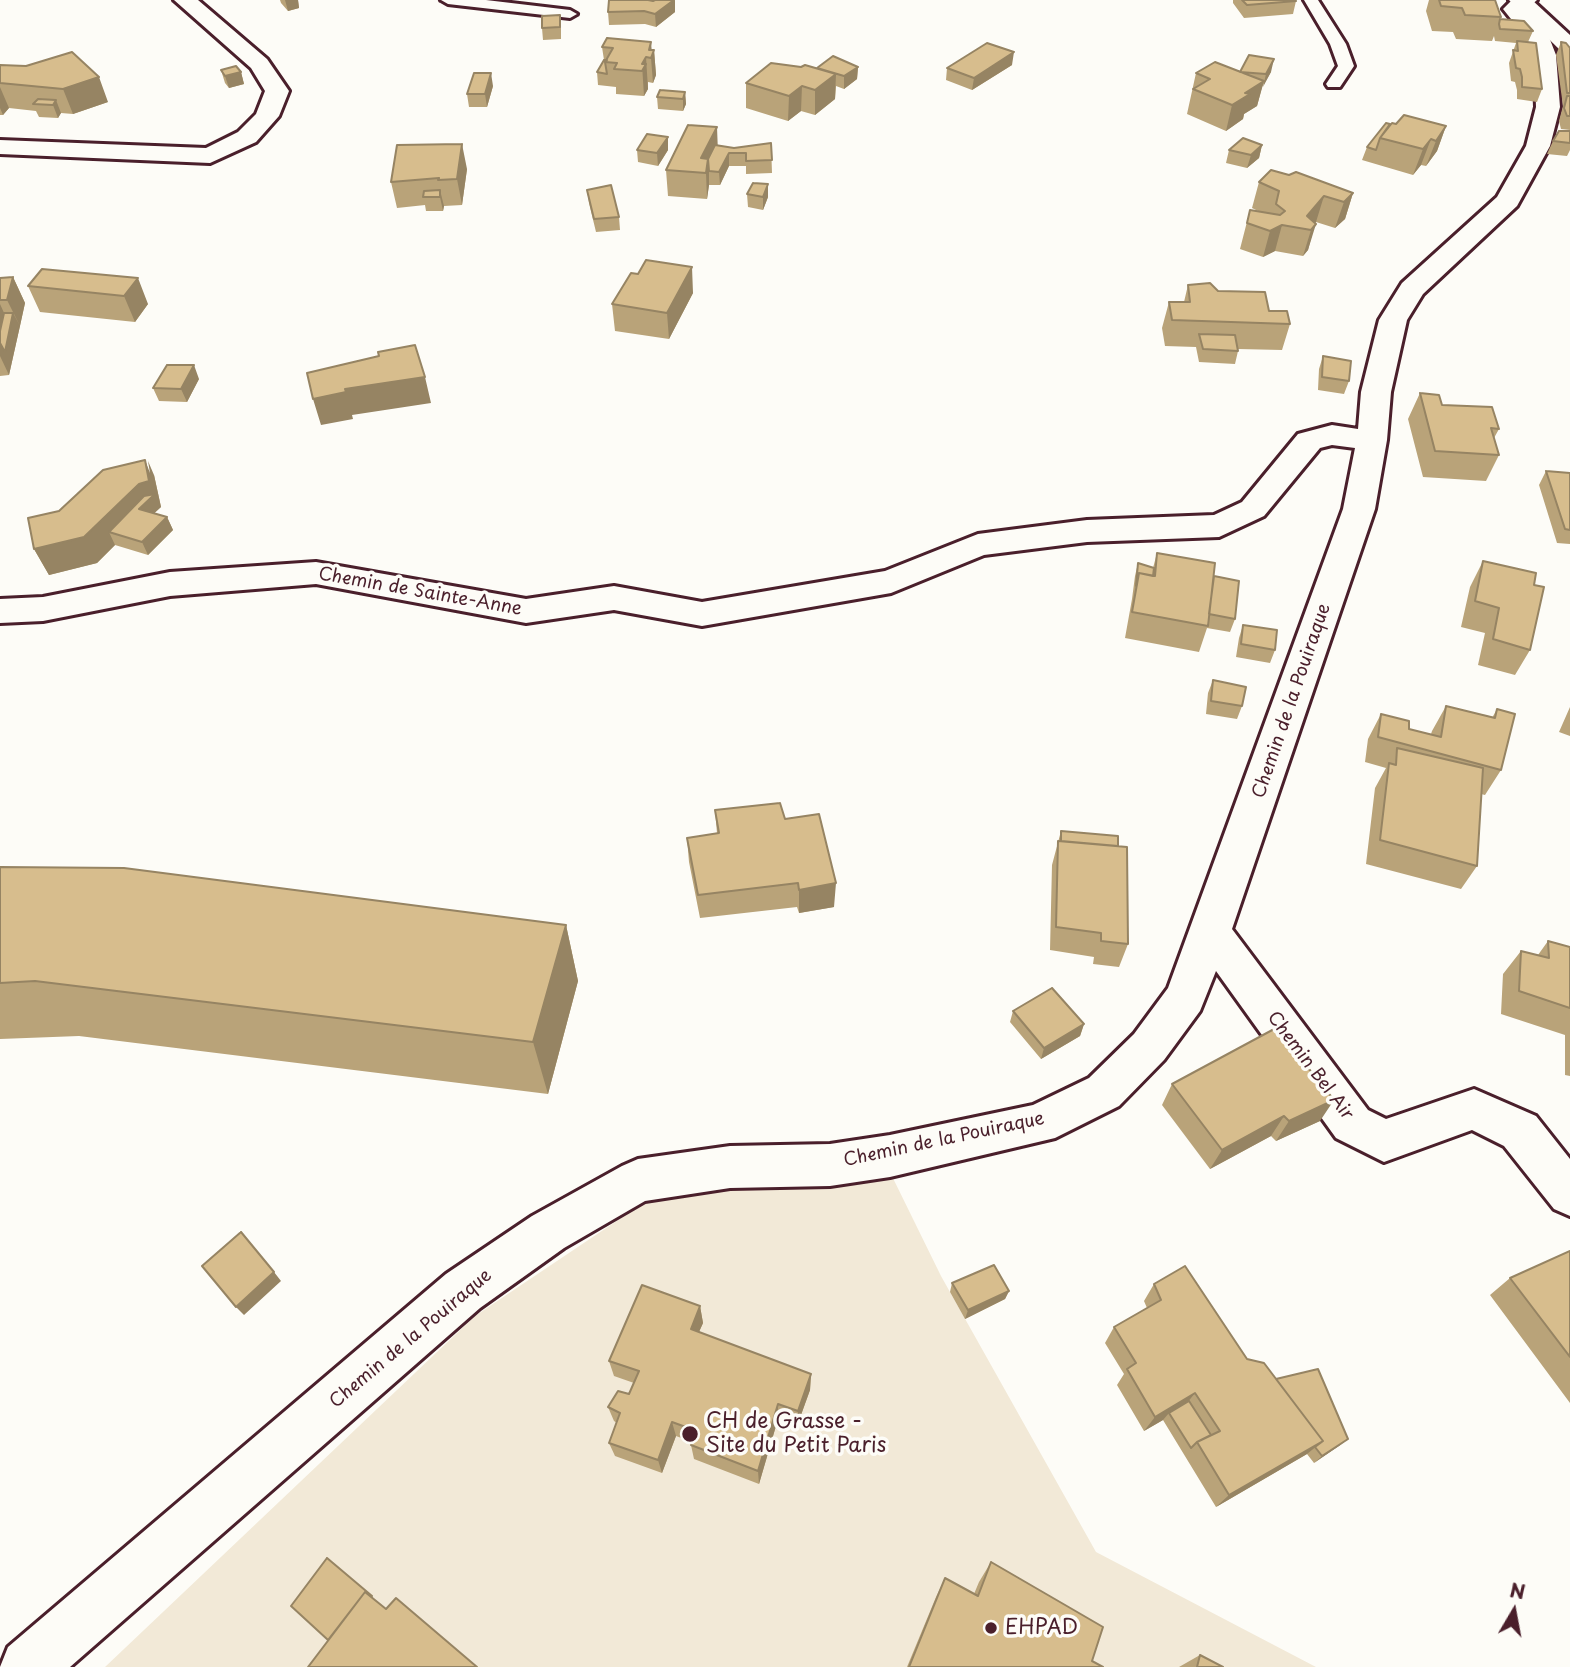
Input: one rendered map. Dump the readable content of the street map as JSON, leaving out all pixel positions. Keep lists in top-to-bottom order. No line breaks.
{"streets":{"street":["Chemin de Sainte-Anne","Chemin de la Pouiraque","Chemin Bel Air"]},"crossings":[["Chemin de Sainte-Anne","Chemin de la Pouiraque"],["Chemin de la Pouiraque","Chemin Bel Air"]],"places":["CH de Grasse - Site du Petit Paris","EHPAD"],"north":"top"}
